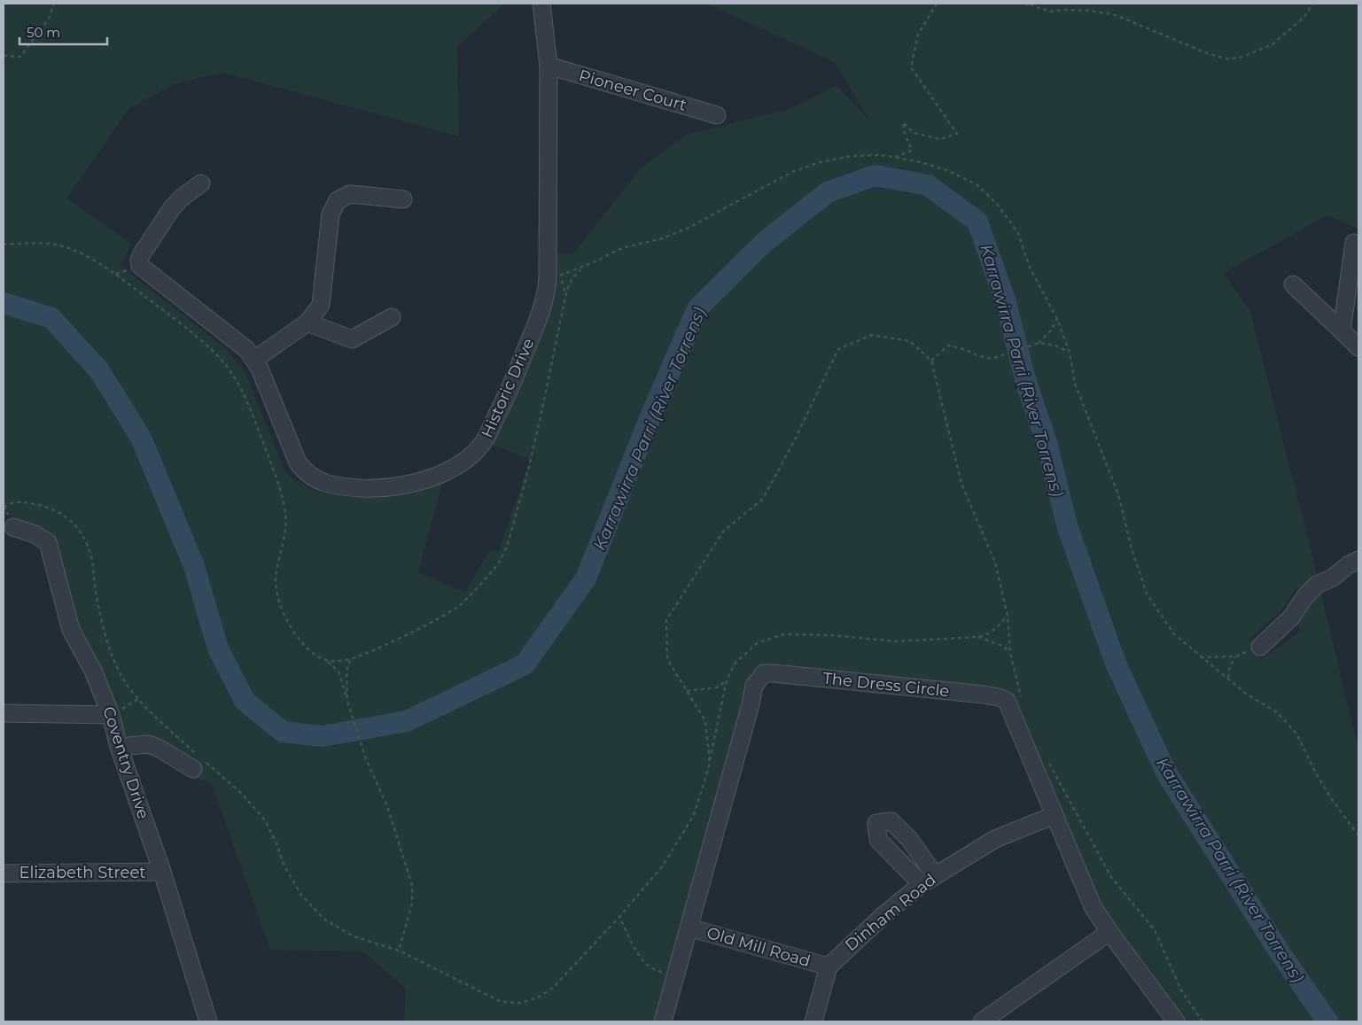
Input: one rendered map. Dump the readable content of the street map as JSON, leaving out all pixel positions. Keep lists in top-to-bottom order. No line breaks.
{"streets":{"street":["Pioneer Court","Historic Drive","The Dress Circle","Coventry Drive","Elizabeth Street","Dinham Road","Old Mill Road"]},"crossings":[["Pioneer Court","Historic Drive"],["The Dress Circle","Dinham Road"],["The Dress Circle","Old Mill Road"],["Coventry Drive","Elizabeth Street"],["Dinham Road","Old Mill Road"]],"water":["Karrawirra Parri (River Torrens)"],"scale_bar":"50 m"}
